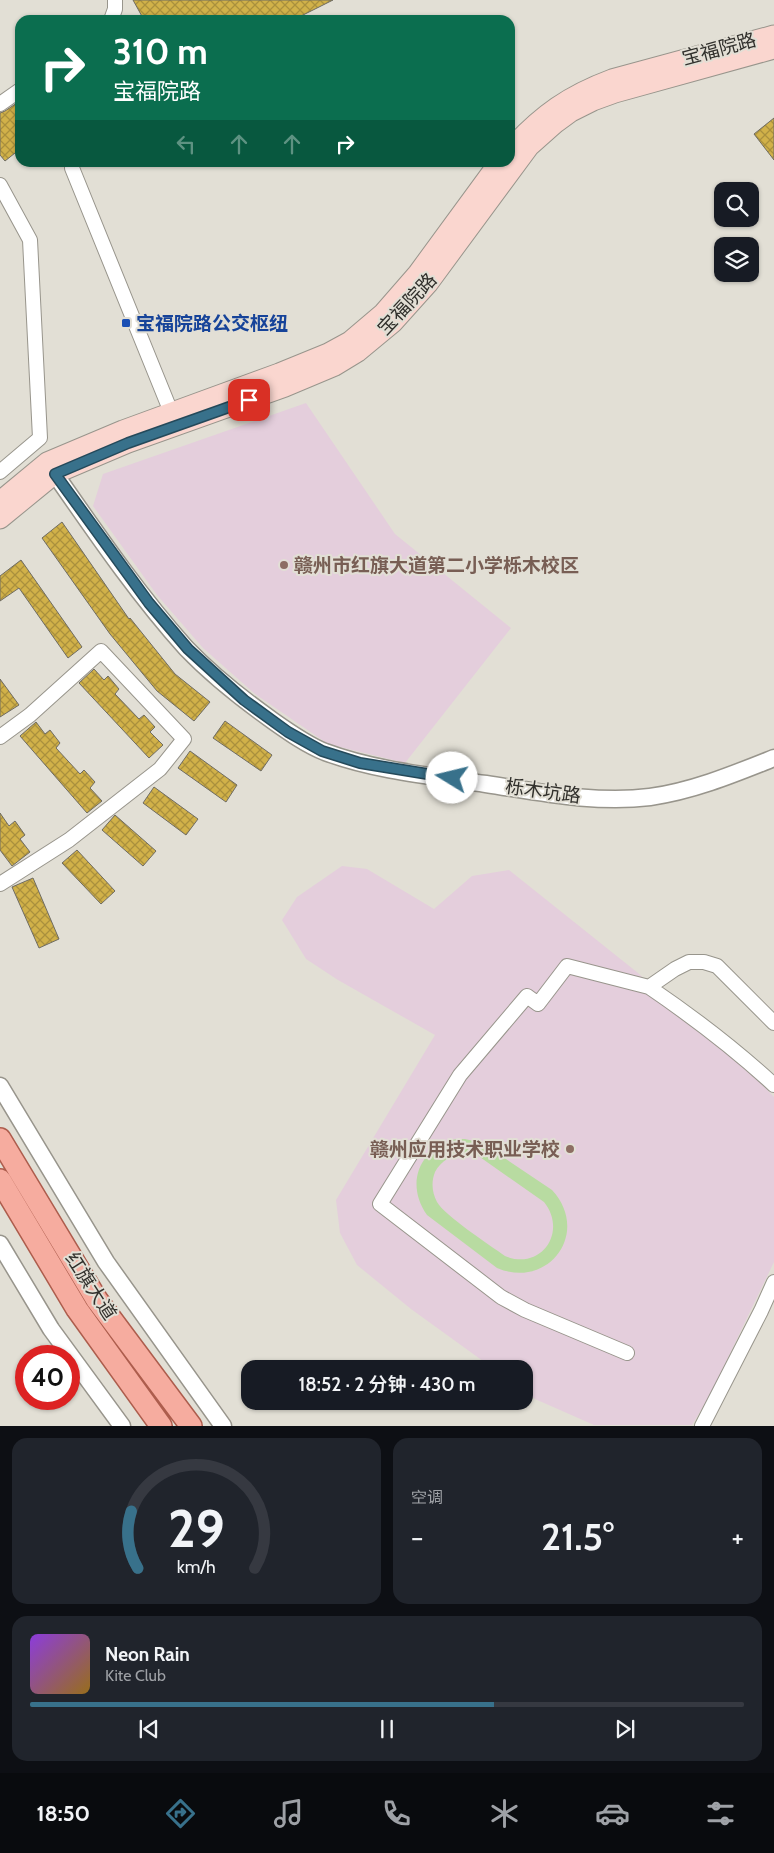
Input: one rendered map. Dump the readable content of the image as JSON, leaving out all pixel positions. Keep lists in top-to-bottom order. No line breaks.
{"streets":{"main road":["宝福院路","红旗大道"],"street":["栎木坑路"]},"crossings":[["宝福院路","栎木坑路"]],"places":{"transit":["宝福院路公交枢纽"],"other":["赣州市红旗大道第二小学栎木校区","赣州应用技术职业学校"]},"page":{"turn":["310 m","宝福院路"],"limit":"40","trip":"18:52 · 2 分钟 · 430 m","tile":"空调","heat":["−","21.5°","+"],"song":["Neon Rain","Kite Club"],"tabs":"18:50","gauge":["29","km/h"]}}
